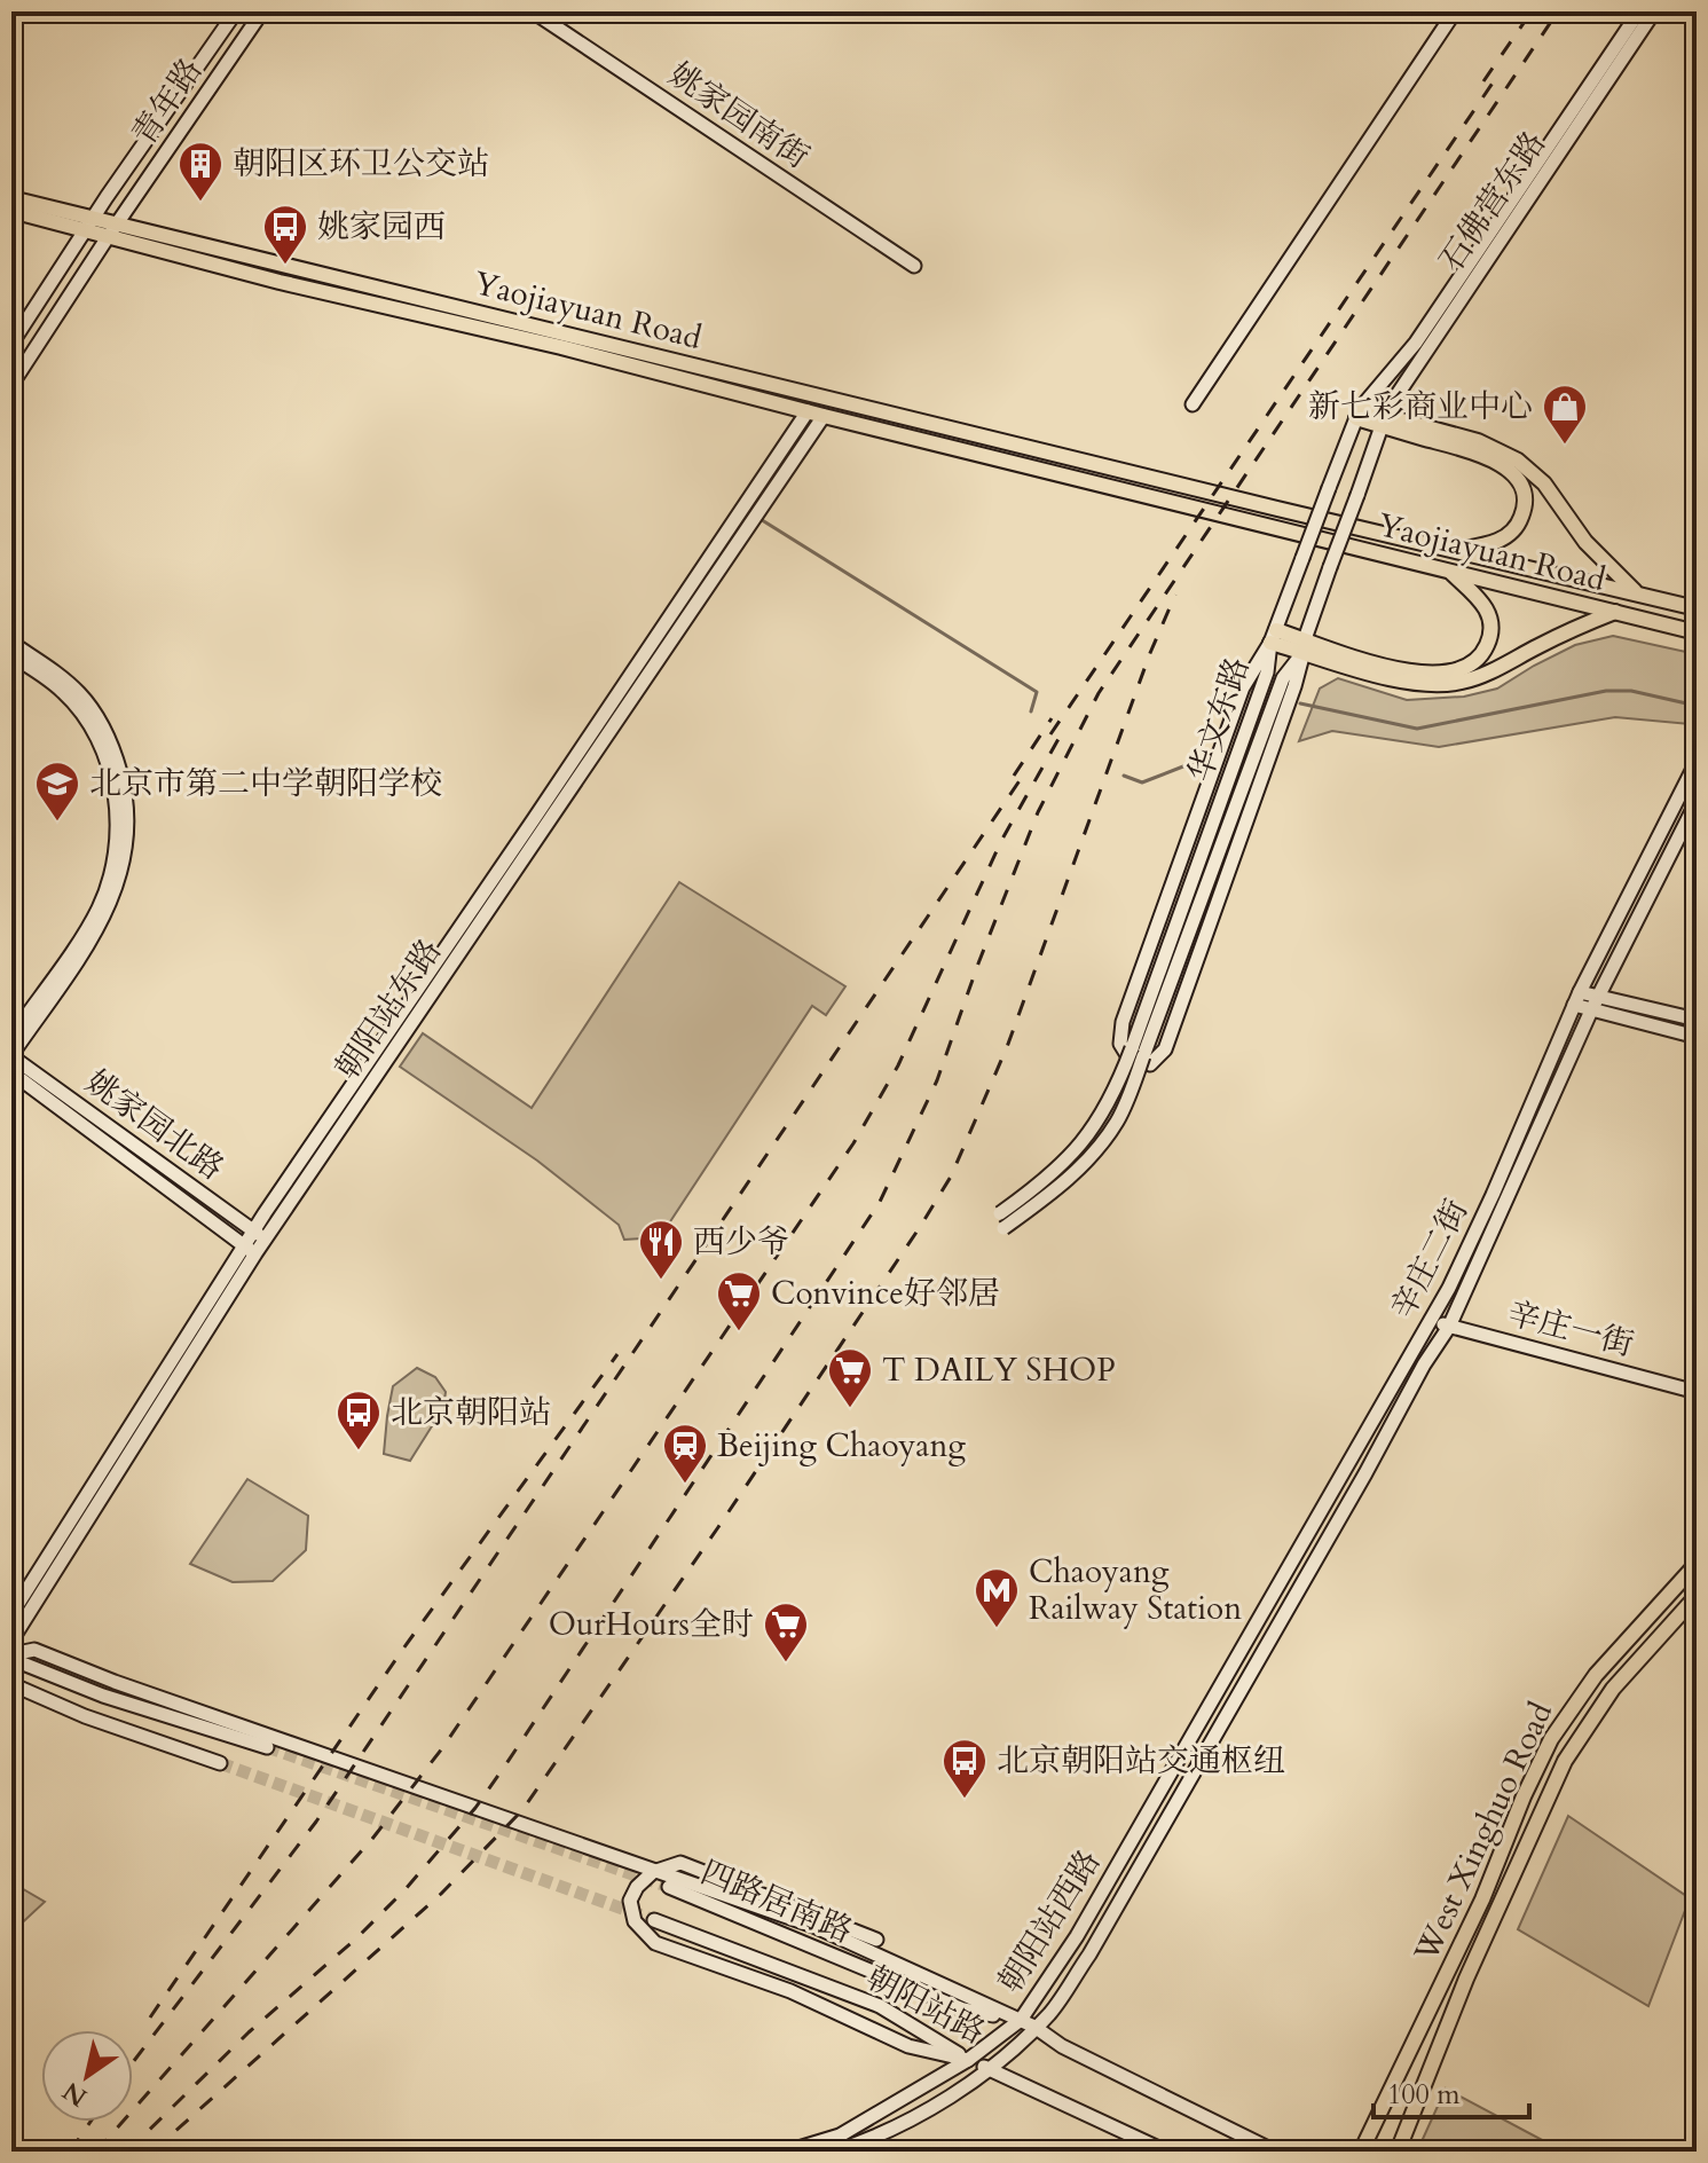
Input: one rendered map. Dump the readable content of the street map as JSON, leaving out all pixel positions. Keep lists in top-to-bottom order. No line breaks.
{"streets":{"main road":["青年路","姚家园南街","石佛营东路","Yaojiayuan Road","华文东路","朝阳站东路","姚家园北路","辛庄二街","辛庄一街","West Xinghuo Road","四路居南路","朝阳站西路","朝阳站路"]},"crossings":[["青年路","Yaojiayuan Road"],["石佛营东路","华文东路"],["Yaojiayuan Road","朝阳站东路"],["朝阳站东路","姚家园北路"],["辛庄二街","辛庄一街"],["辛庄二街","朝阳站西路"],["四路居南路","朝阳站西路"],["四路居南路","朝阳站路"],["朝阳站西路","朝阳站路"]],"places":{"building":["朝阳区环卫公交站"],"bus stop":["姚家园西","北京朝阳站","北京朝阳站交通枢纽"],"shop":["新七彩商业中心"],"school or university":["北京市第二中学朝阳学校"],"restaurant":["西少爷"],"supermarket":["Convince好邻居","T DAILY SHOP","OurHours全时"],"station":["Beijing Chaoyang"],"metro station":["Chaoyang Railway Station"]},"scale_bar":"100 m","north":"bottom left"}
